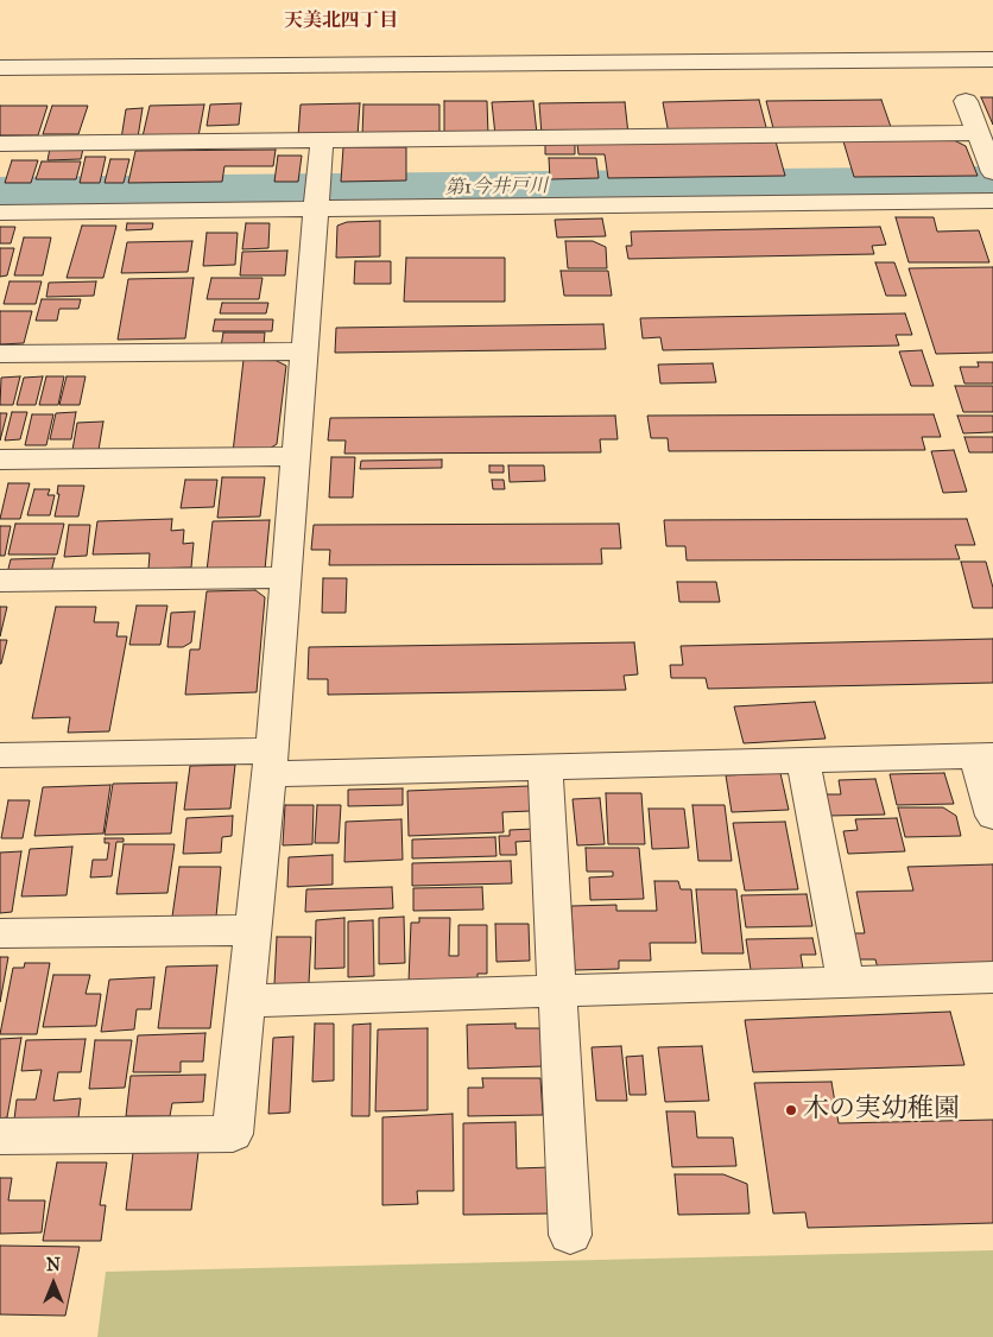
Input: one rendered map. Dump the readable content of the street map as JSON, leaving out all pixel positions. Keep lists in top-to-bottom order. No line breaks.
{"districts":["天美北四丁目"],"water":["第1今井戸川"],"places":["木の実幼稚園"],"north":"top"}
